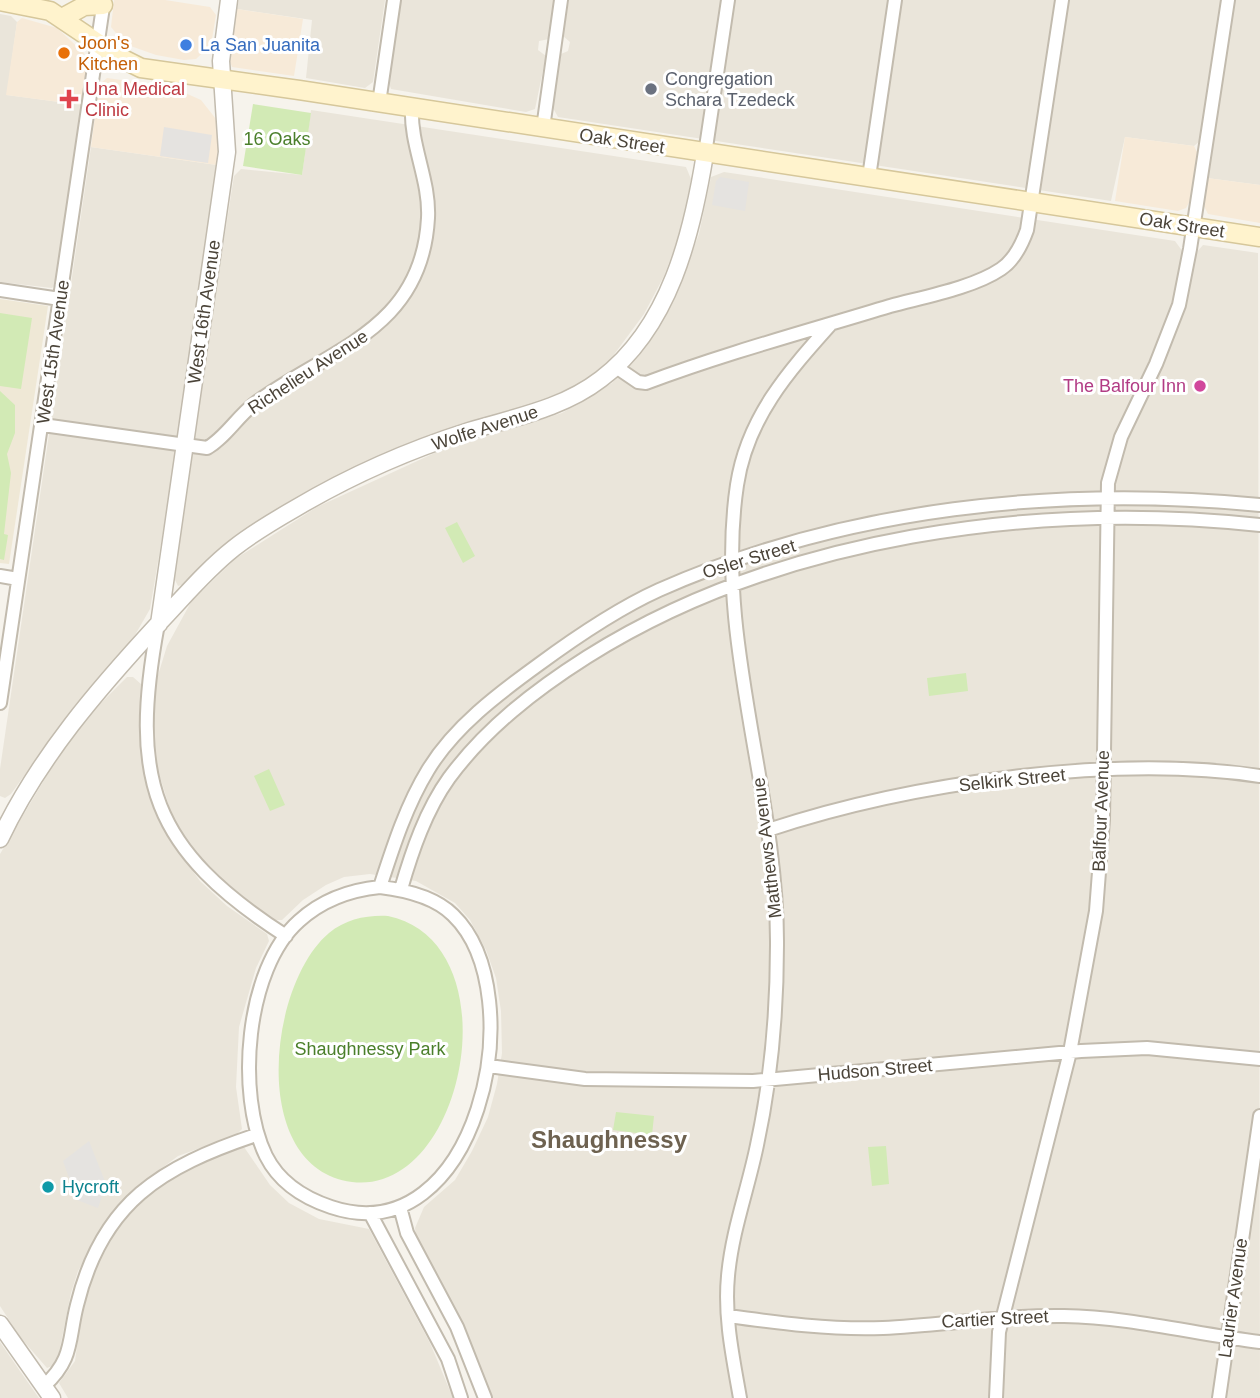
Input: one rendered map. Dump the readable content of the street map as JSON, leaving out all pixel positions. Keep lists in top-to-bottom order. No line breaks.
{"streets":{"main road":["Oak Street"],"street":["West 16th Avenue","West 15th Avenue","Richelieu Avenue","Wolfe Avenue","Osler Street","Selkirk Street","Balfour Avenue","Matthews Avenue","Hudson Street","Laurier Avenue","Cartier Street"]},"crossings":[["Oak Street","West 16th Avenue"],["Oak Street","West 15th Avenue"],["Oak Street","Richelieu Avenue"],["Oak Street","Wolfe Avenue"],["Oak Street","Balfour Avenue"],["West 16th Avenue","Richelieu Avenue"],["West 16th Avenue","Wolfe Avenue"],["West 15th Avenue","Richelieu Avenue"],["Osler Street","Balfour Avenue"],["Osler Street","Matthews Avenue"],["Selkirk Street","Balfour Avenue"],["Selkirk Street","Matthews Avenue"],["Balfour Avenue","Hudson Street"],["Balfour Avenue","Cartier Street"],["Matthews Avenue","Hudson Street"],["Matthews Avenue","Cartier Street"],["Laurier Avenue","Cartier Street"]],"districts":["Shaughnessy"],"parks":["16 Oaks","Shaughnessy Park"],"places":{"other":["La San Juanita","Joon's Kitchen","Congregation Schara Tzedeck","The Balfour Inn","Hycroft"],"health":["Una Medical Clinic"]}}
